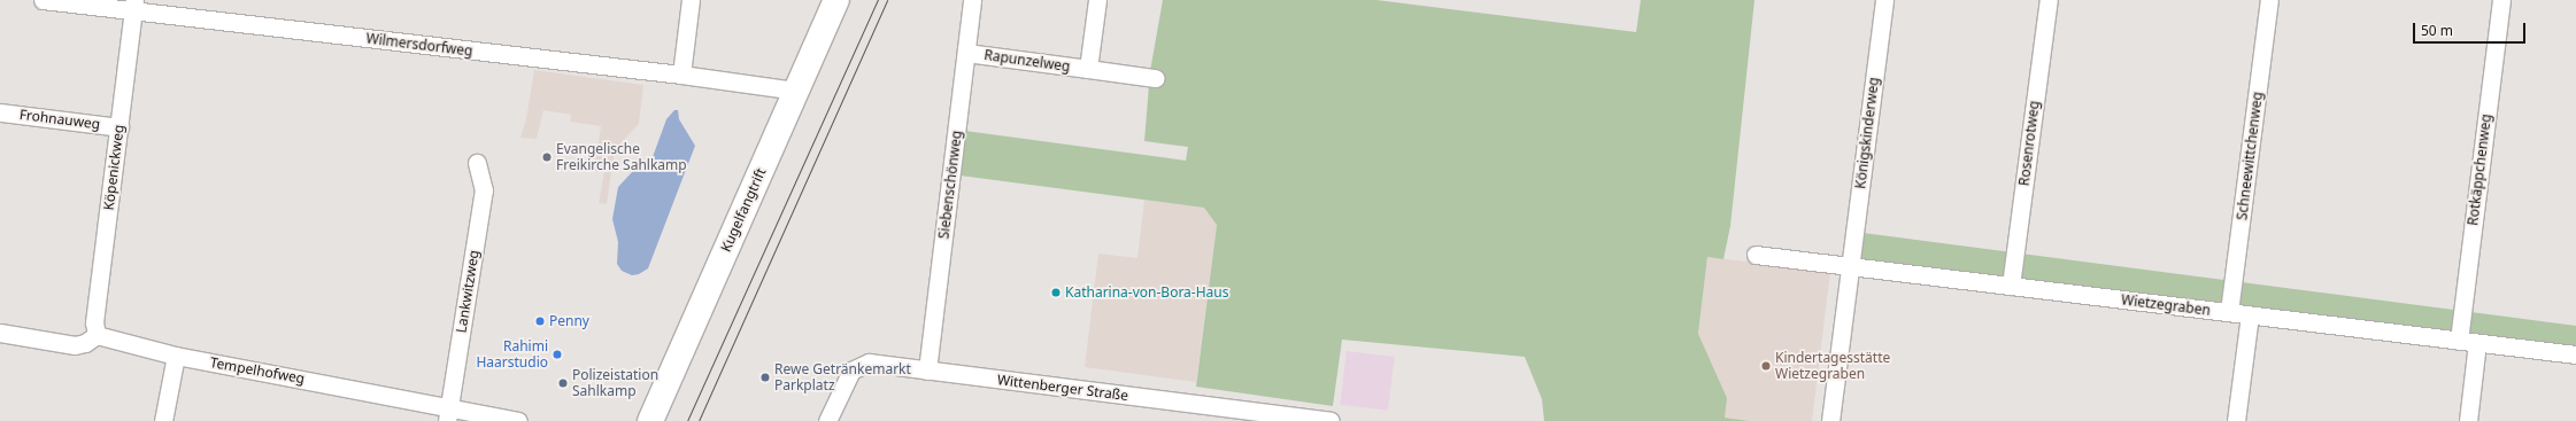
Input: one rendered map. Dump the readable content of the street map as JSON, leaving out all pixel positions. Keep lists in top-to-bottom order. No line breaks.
{"streets":{"street":["Wilmersdorfweg","Rapunzelweg","Frohnauweg","Königskinderweg","Rosenrotweg","Schneewittchenweg","Köpenickweg","Rotkäppchenweg","Siebenschönweg","Kugelfangtrift","Lankwitzweg","Wietzegraben","Tempelhofweg","Wittenberger Straße"]},"crossings":[["Wilmersdorfweg","Köpenickweg"],["Wilmersdorfweg","Kugelfangtrift"],["Rapunzelweg","Siebenschönweg"],["Frohnauweg","Köpenickweg"],["Königskinderweg","Wietzegraben"],["Rosenrotweg","Wietzegraben"],["Schneewittchenweg","Wietzegraben"],["Köpenickweg","Tempelhofweg"],["Rotkäppchenweg","Wietzegraben"],["Siebenschönweg","Wittenberger Straße"],["Lankwitzweg","Tempelhofweg"]],"places":["Evangelische Freikirche Sahlkamp","Katharina-von-Bora-Haus","Penny","Rahimi Haarstudio","Kindertagesstätte Wietzegraben","Rewe Getränkemarkt Parkplatz","Polizeistation Sahlkamp"],"scale_bar":"50 m"}
